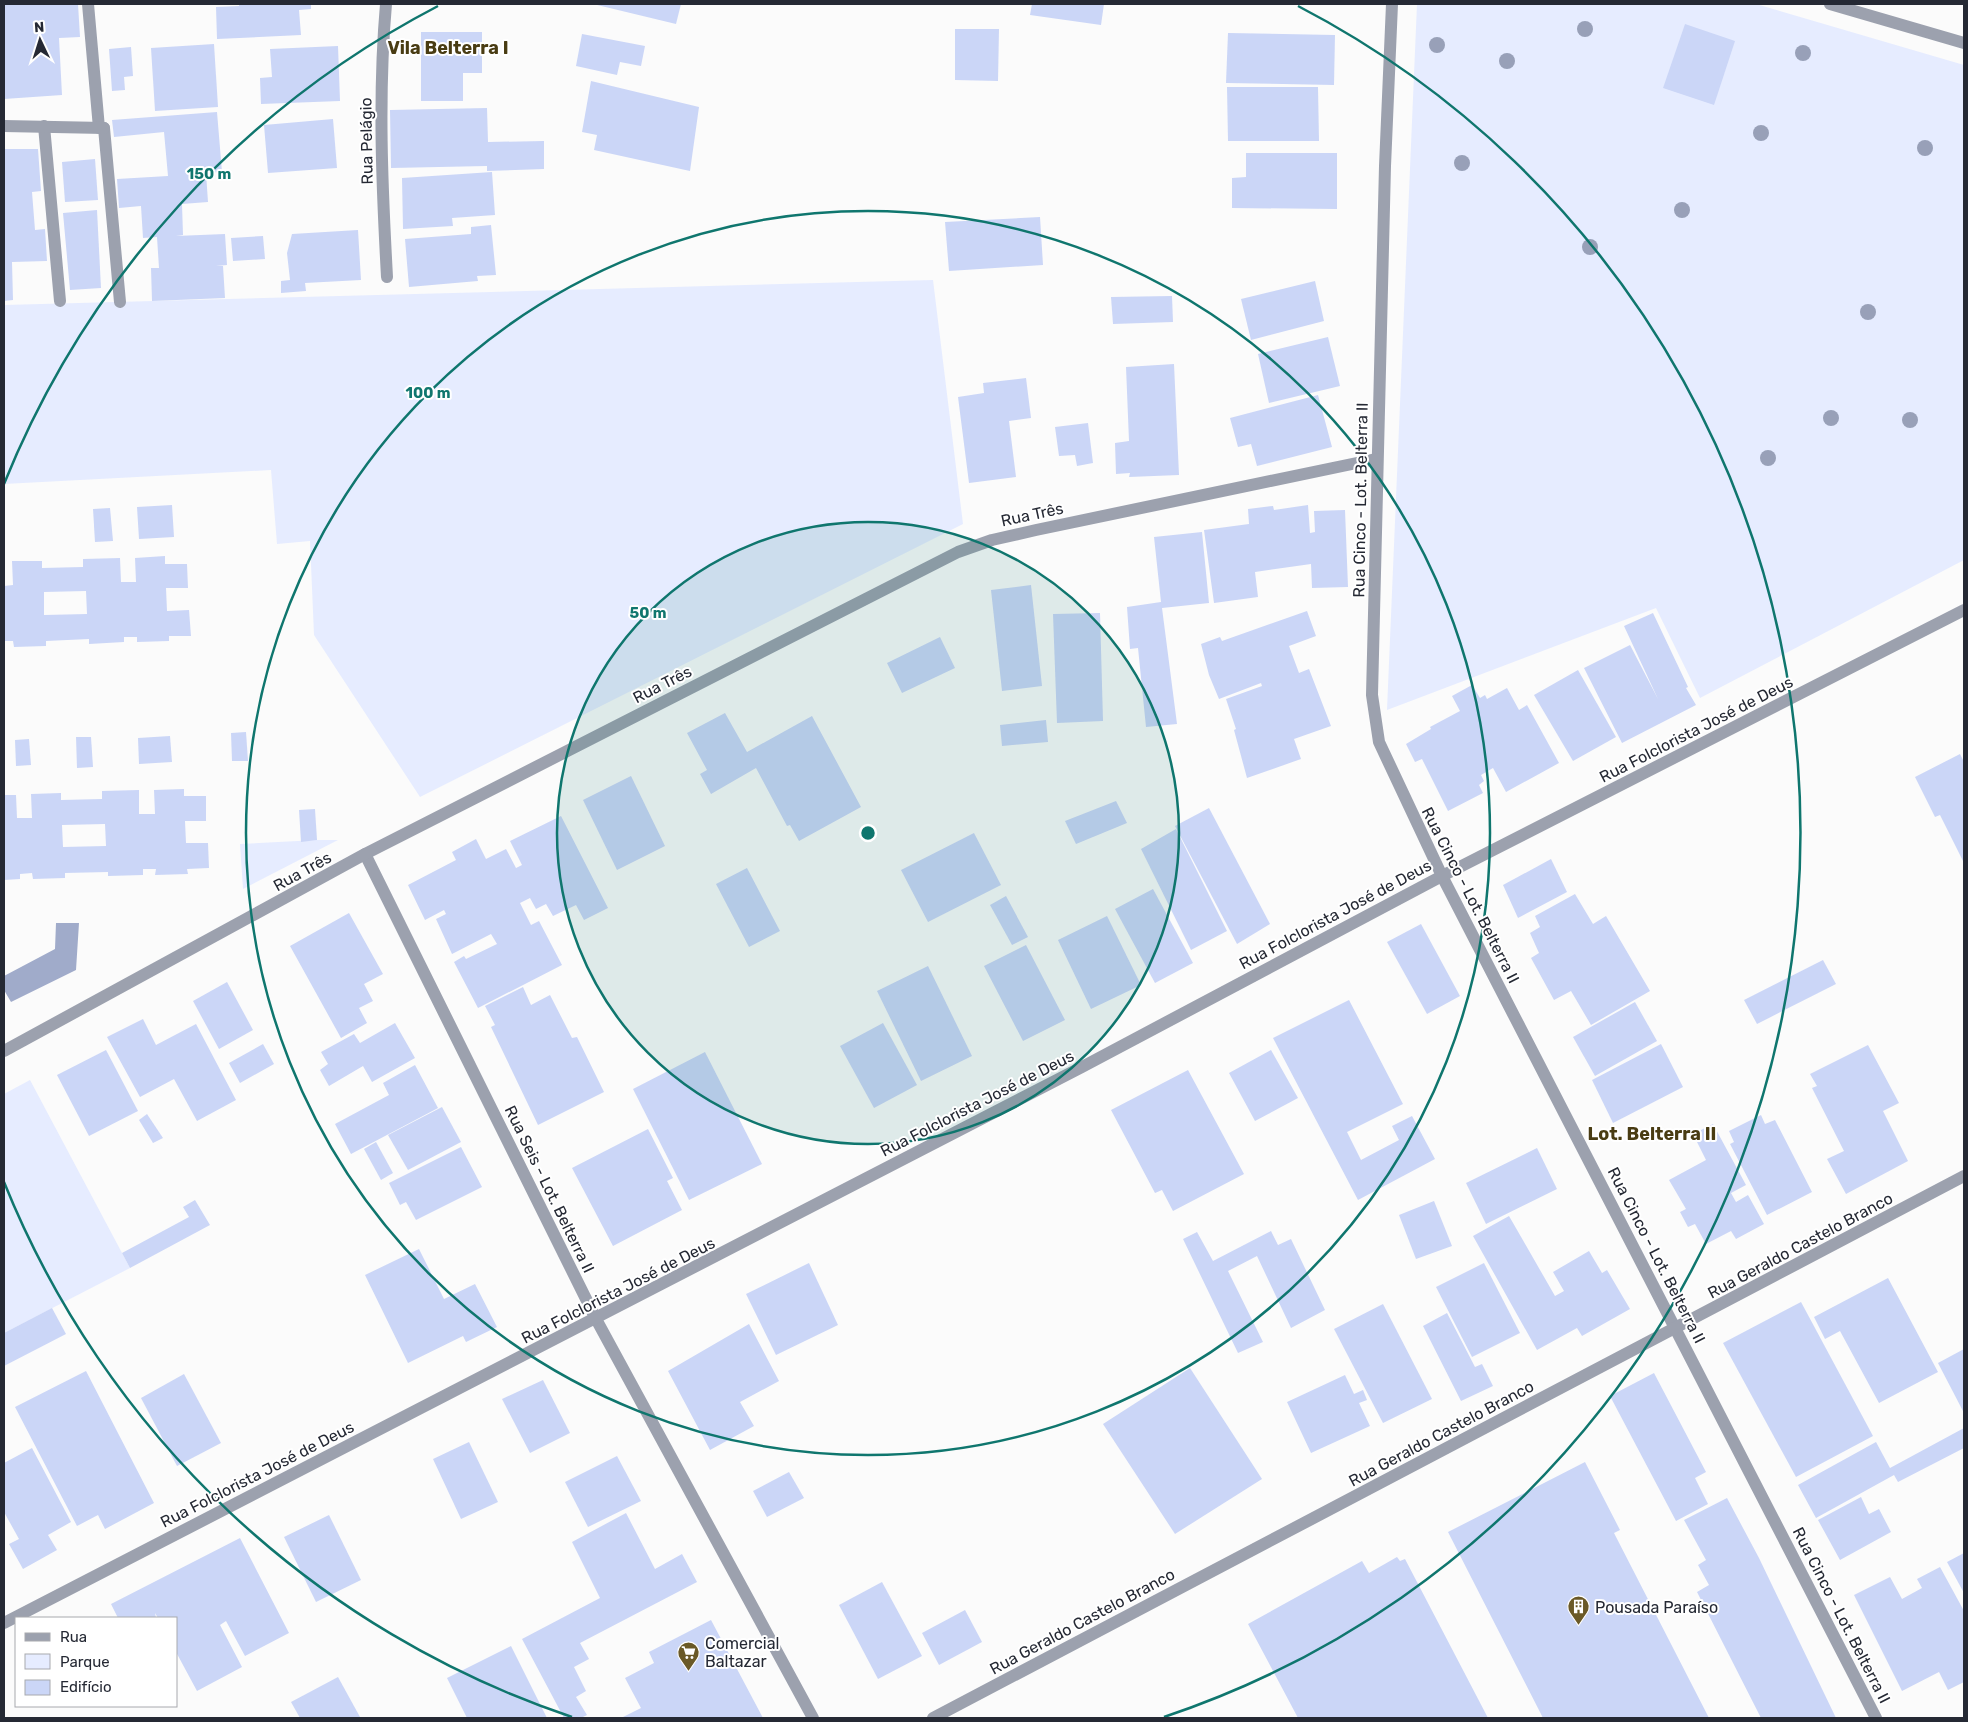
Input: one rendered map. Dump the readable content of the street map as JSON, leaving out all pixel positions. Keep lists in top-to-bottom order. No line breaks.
{"streets":{"street":["Rua Pelágio","Rua Cinco - Lot. Belterra II","Rua Três","Rua Folclorista José de Deus","Rua Seis - Lot. Belterra II","Rua Geraldo Castelo Branco"]},"crossings":[["Rua Cinco - Lot. Belterra II","Rua Três"],["Rua Cinco - Lot. Belterra II","Rua Folclorista José de Deus"],["Rua Cinco - Lot. Belterra II","Rua Geraldo Castelo Branco"],["Rua Três","Rua Seis - Lot. Belterra II"],["Rua Folclorista José de Deus","Rua Seis - Lot. Belterra II"]],"districts":["Vila Belterra I","Lot. Belterra II"],"places":{"building":["Pousada Paraíso"],"supermarket":["Comercial Baltazar"]},"legend":["Rua","Parque","Edifício"],"north":"top","rings":["150 m","100 m","50 m"]}
